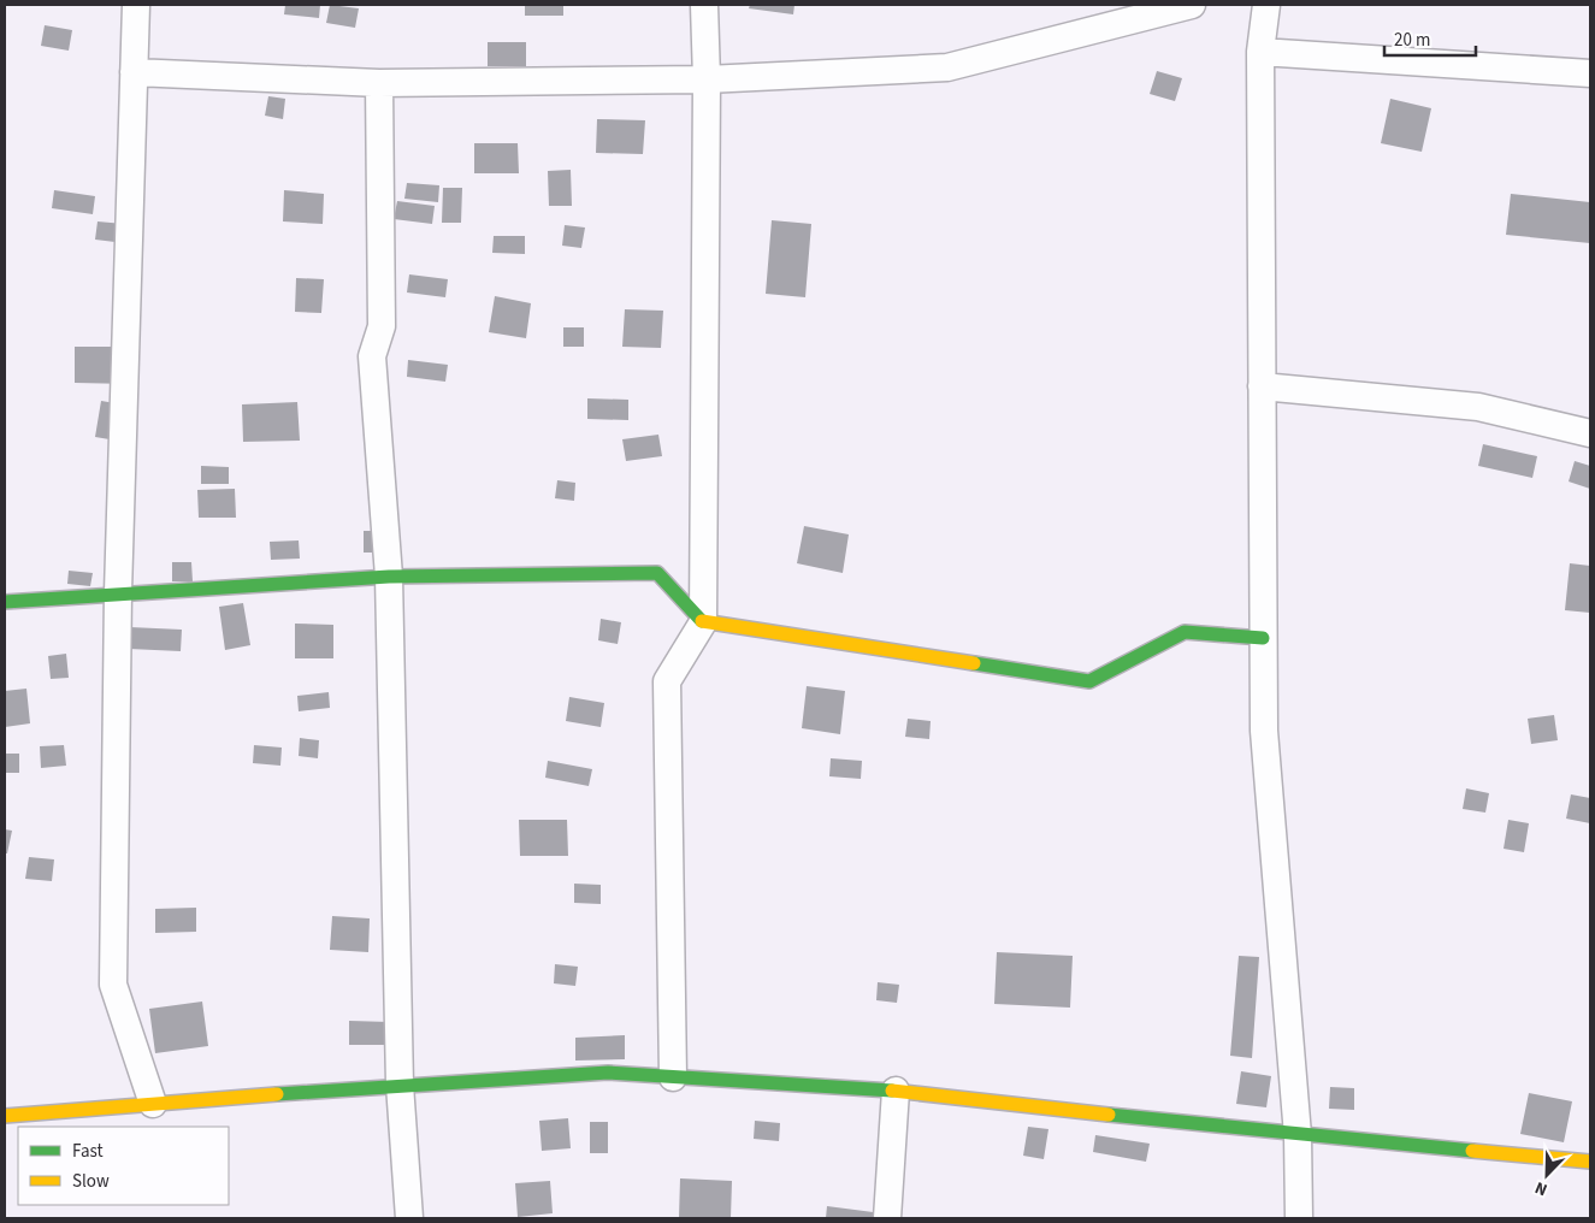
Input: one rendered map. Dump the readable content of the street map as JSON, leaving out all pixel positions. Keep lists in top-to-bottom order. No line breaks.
{"legend":["Fast","Slow"],"scale_bar":"20 m","north":"bottom left"}
